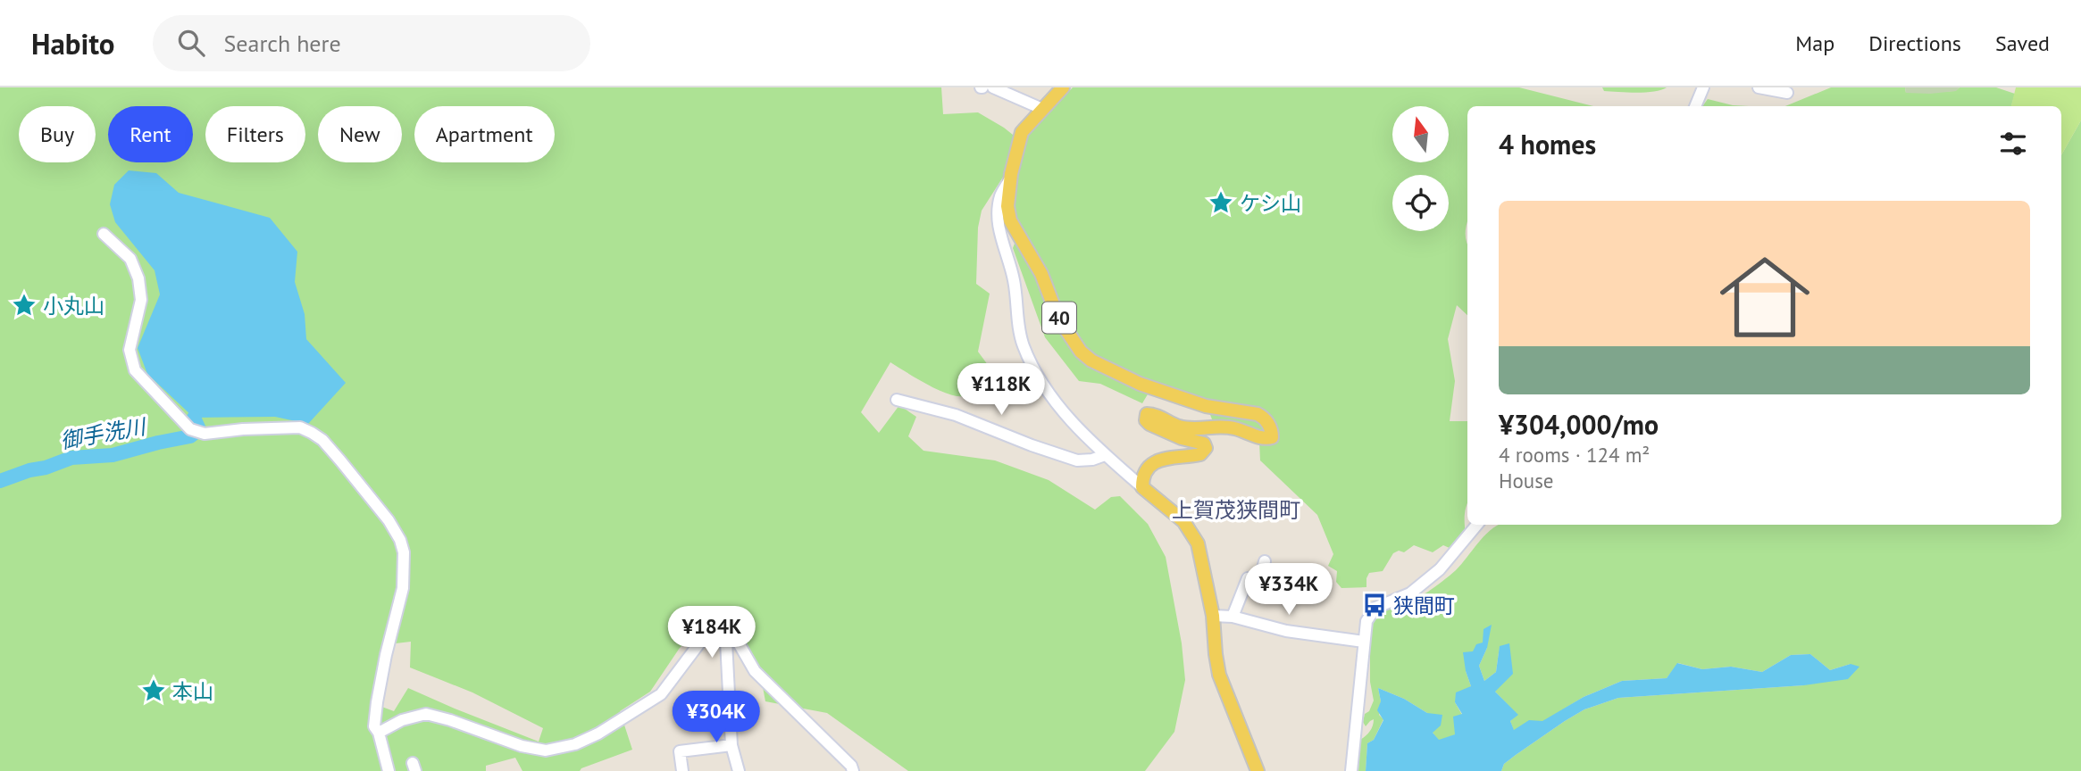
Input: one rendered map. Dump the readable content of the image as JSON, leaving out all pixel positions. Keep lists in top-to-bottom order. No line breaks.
{"streets":{"main road":["40"]},"districts":["上賀茂狭間町"],"water":["御手洗川"],"places":{"place":["ケシ山","小丸山","本山"],"bus stop":["狭間町"]},"north":"top","page":{"header":"Habito","search":"Search here","nav":["Map","Directions","Saved"],"chip":["Buy","Rent","Filters","New","Apartment"],"heading":"4 homes","list":[{"name":"¥304,000/mo","note":"4 rooms · 124 m² · House"}],"price":["¥118K","¥334K","¥184K","¥304K"]}}
